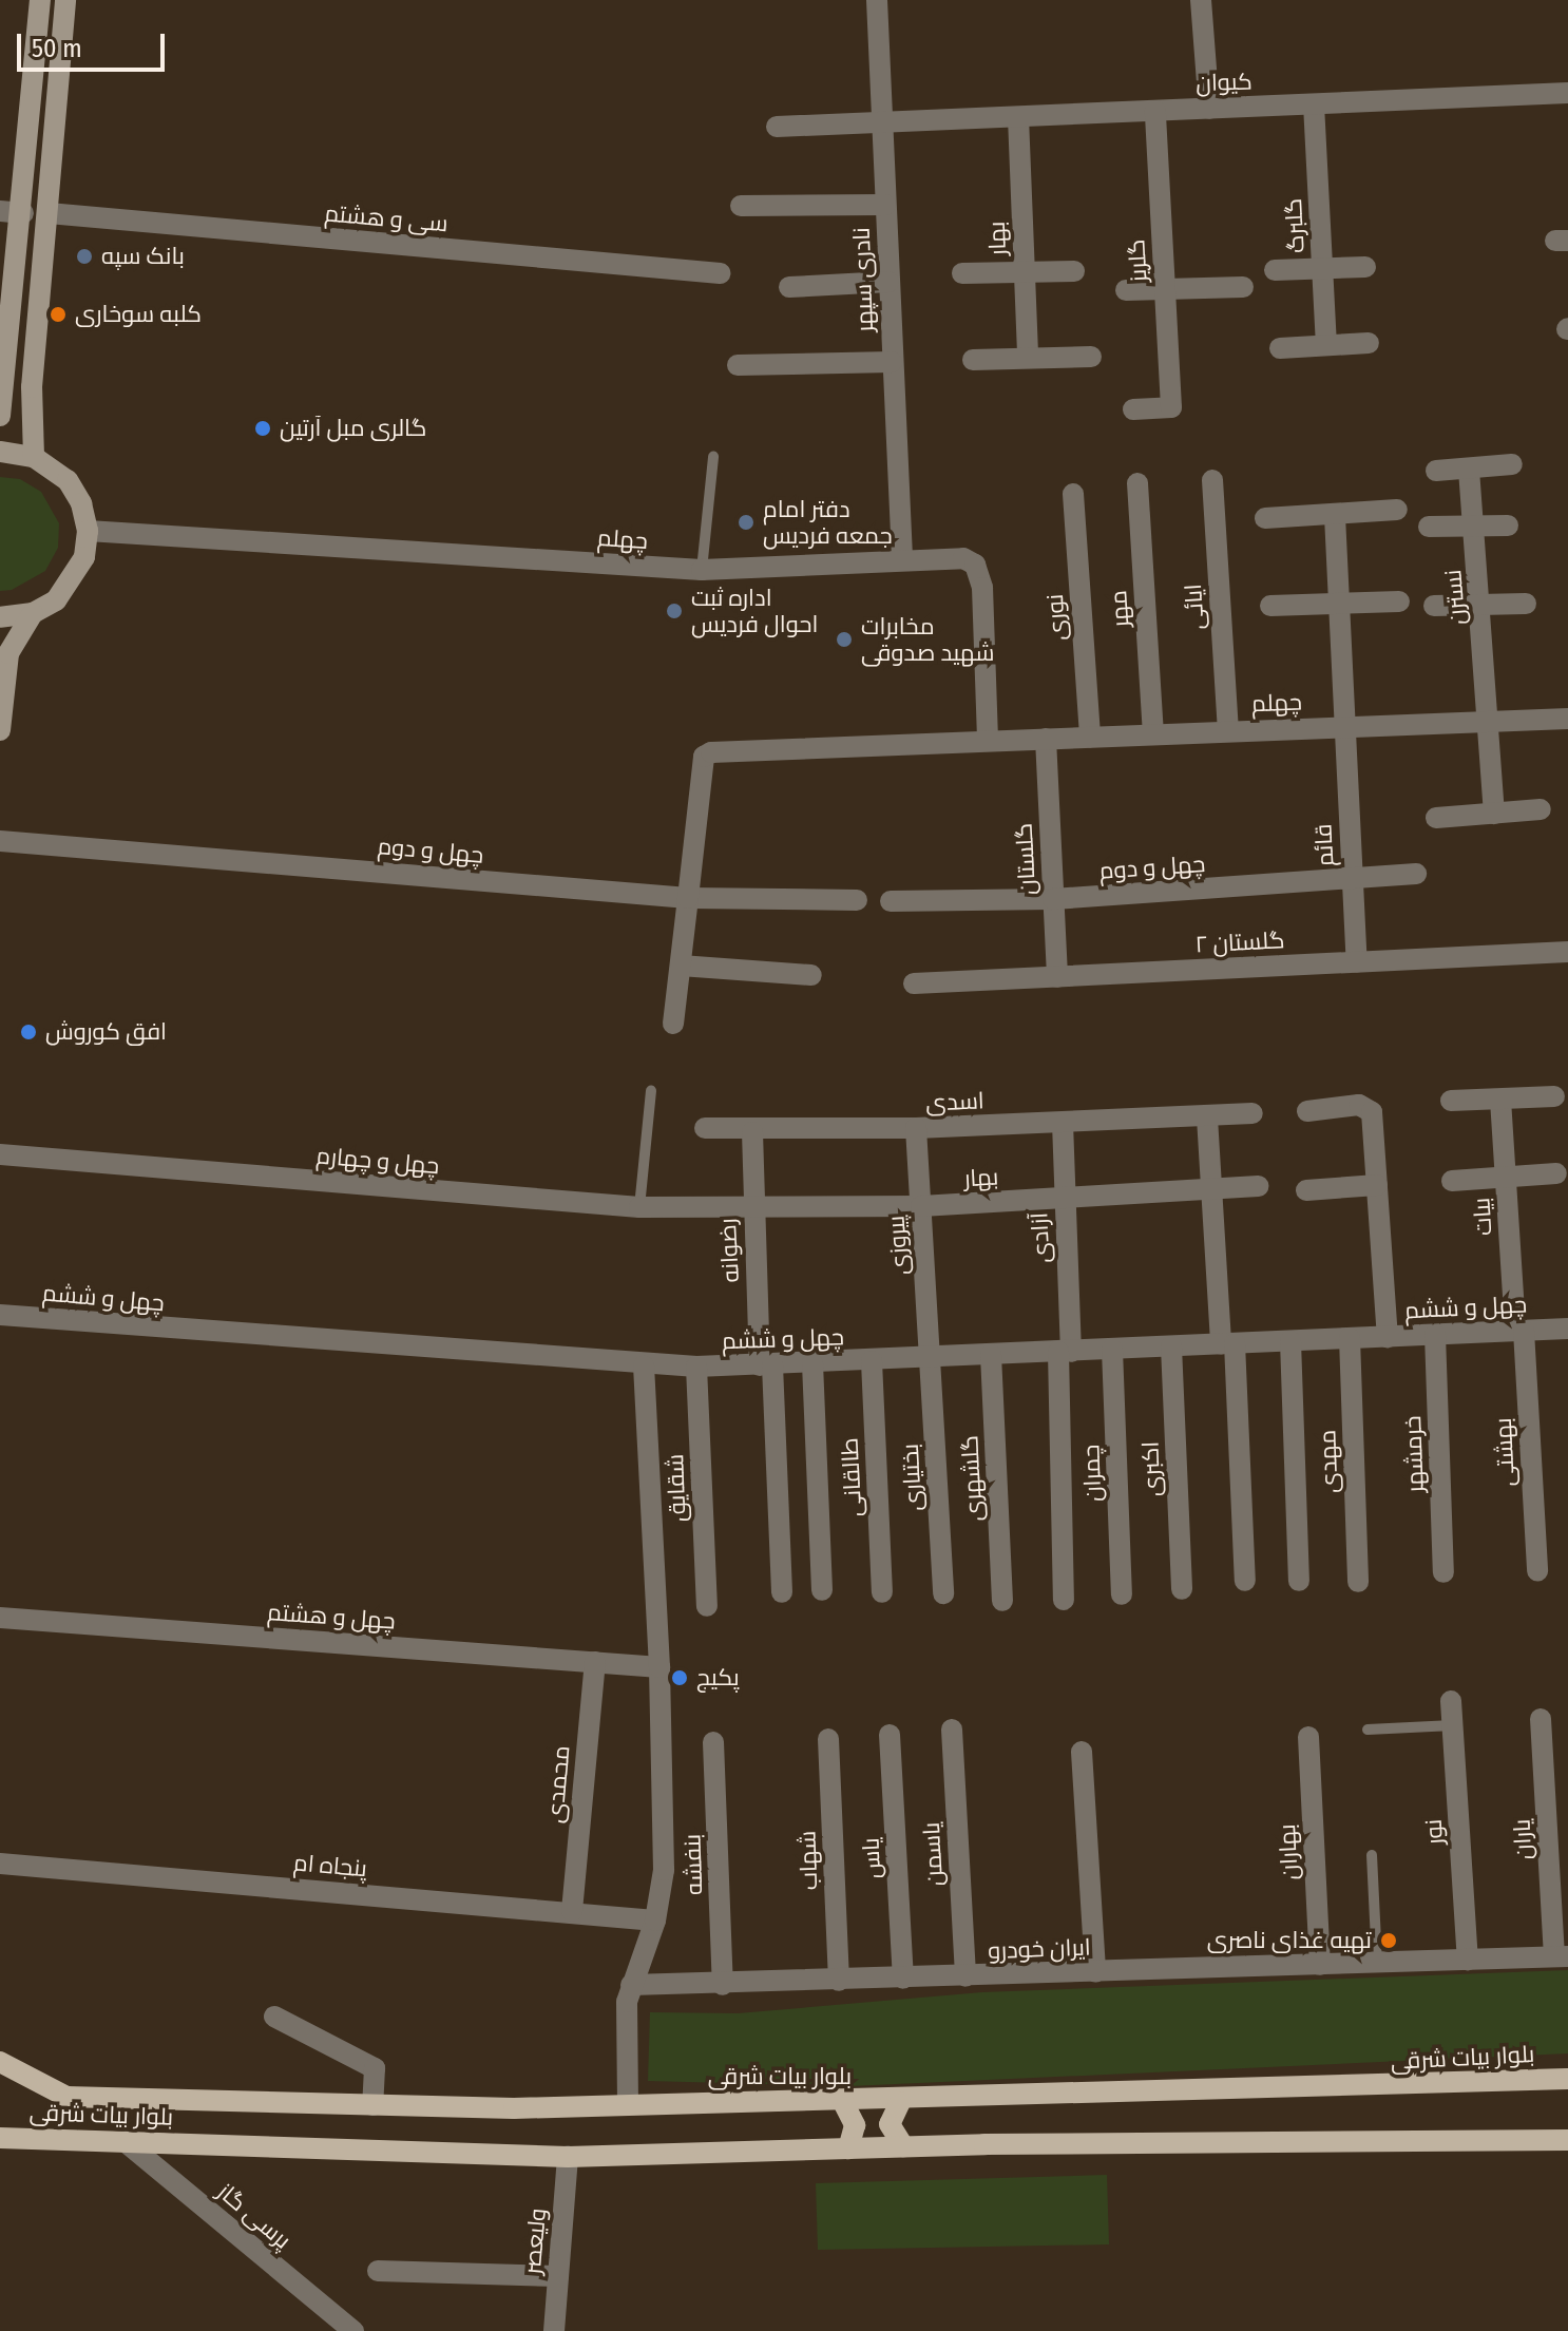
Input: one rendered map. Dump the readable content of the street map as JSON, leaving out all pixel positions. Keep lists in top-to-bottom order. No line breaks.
{"streets":{"main road":["بلوار بیات شرقی"],"street":["کیوان","سی و هشتم","گلبرگ","بهار","گلریز","نادری سپهر","چهلم","نسترن","ایائی","مهر","نوری","قائم","چهل و دوم","گلستان","گلستان ۲","اسدی","چهل و چهارم","بیات","آزادی","پیروزی","رضوانه","چهل و ششم","بهشتی","خرمشهر","مهدی","اکبری","چمران","طالقانی","بختیاری","گلشهری","شقایق","چهل و هشتم","محمدی","نور","یاران","بهاران","یاسمن","یاس","شهاب","بنفشه","پنجاه ام","ایران خودرو","پرسی گاز","ولیعصر"]},"crossings":[["کیوان","گلبرگ"],["کیوان","بهار"],["کیوان","گلریز"],["کیوان","نادری سپهر"],["بهار","چهل و چهارم"],["بهار","آزادی"],["بهار","پیروزی"],["بهار","رضوانه"],["نادری سپهر","چهلم"],["چهلم","نسترن"],["چهلم","ایائی"],["چهلم","مهر"],["چهلم","نوری"],["چهلم","قائم"],["چهلم","چهل و دوم"],["چهلم","گلستان"],["قائم","چهل و دوم"],["قائم","گلستان ۲"],["چهل و دوم","گلستان"],["گلستان","گلستان ۲"],["اسدی","آزادی"],["اسدی","پیروزی"],["اسدی","رضوانه"],["چهل و چهارم","رضوانه"],["بیات","چهل و ششم"],["بیات","بهشتی"],["آزادی","چهل و ششم"],["پیروزی","چهل و ششم"],["پیروزی","بختیاری"],["رضوانه","چهل و ششم"],["چهل و ششم","بهشتی"],["چهل و ششم","خرمشهر"],["چهل و ششم","مهدی"],["چهل و ششم","اکبری"],["چهل و ششم","چمران"],["چهل و ششم","طالقانی"],["چهل و ششم","بختیاری"],["چهل و ششم","گلشهری"],["چهل و ششم","شقایق"],["چهل و هشتم","محمدی"],["محمدی","پنجاه ام"],["نور","ایران خودرو"],["یاران","ایران خودرو"],["بهاران","ایران خودرو"],["یاسمن","ایران خودرو"],["یاس","ایران خودرو"],["شهاب","ایران خودرو"],["بنفشه","ایران خودرو"],["بلوار بیات شرقی","پرسی گاز"],["بلوار بیات شرقی","ولیعصر"]],"places":["بانک سپه","کلبه سوخاری","گالری مبل آرتین","دفتر امام جمعه فردیس","اداره ثبت احوال فردیس","مخابرات شهید صدوقی","افق کوروش","پکیج","تهیه غذای ناصری"],"scale_bar":"50 m"}
